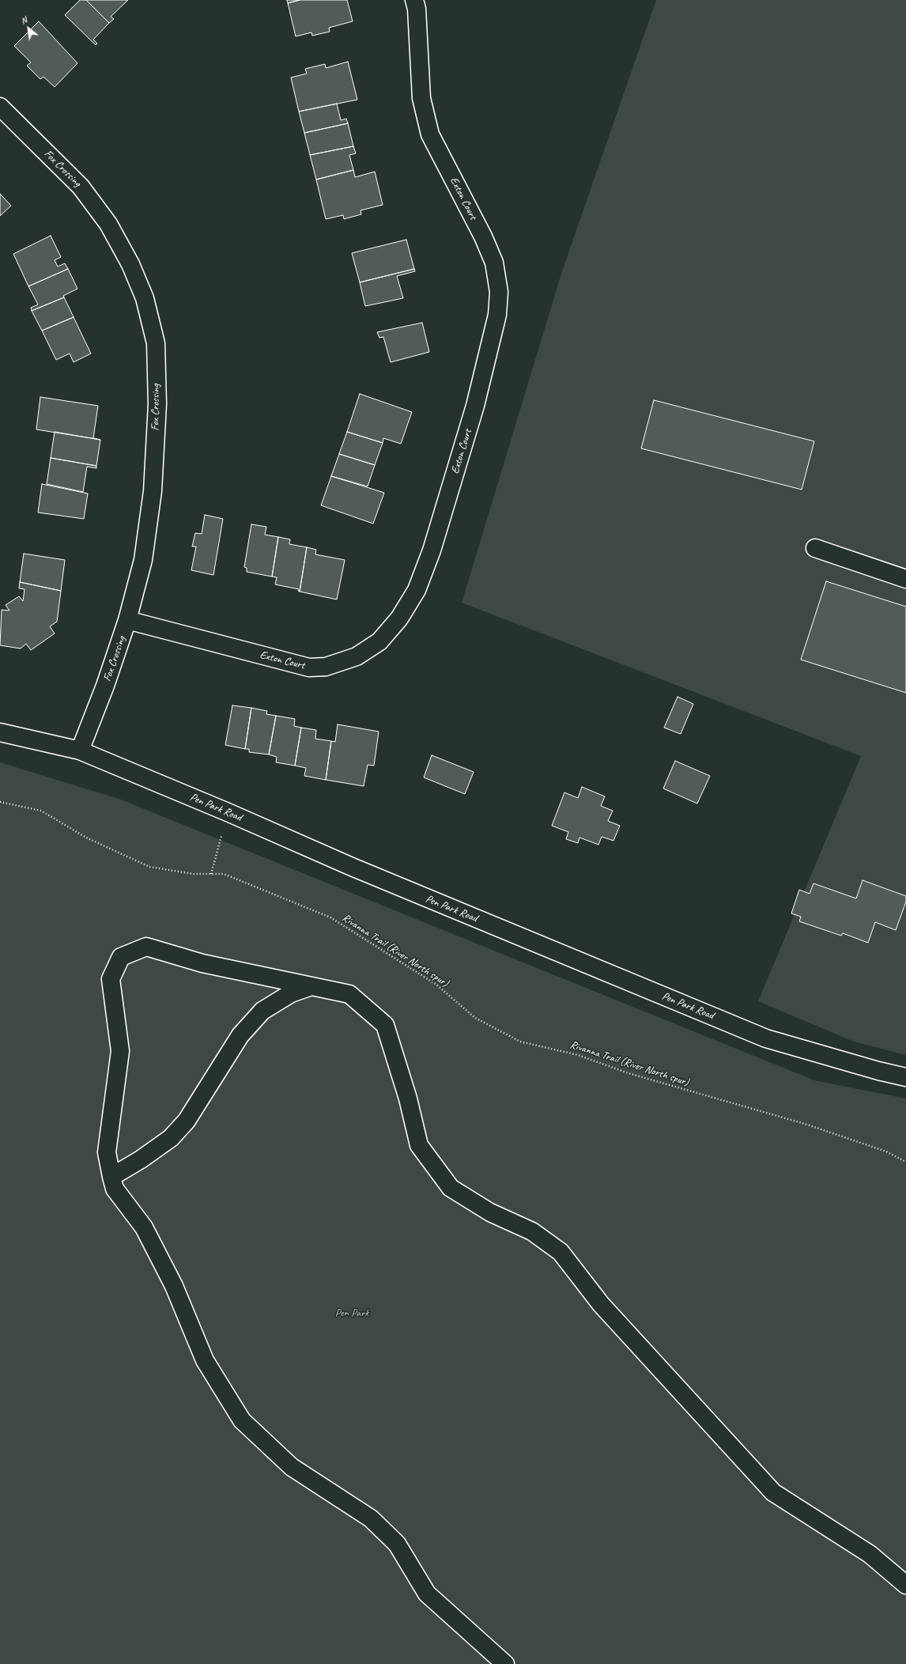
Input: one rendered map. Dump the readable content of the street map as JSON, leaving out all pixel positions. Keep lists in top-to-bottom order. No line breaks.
{"streets":{"street":["Fox Crossing","Exton Court","Pen Park Road"],"path":["Rivanna Trail (River North spur)"]},"crossings":[["Fox Crossing","Exton Court"],["Fox Crossing","Pen Park Road"]],"parks":["Pen Park"],"north":"top left"}
